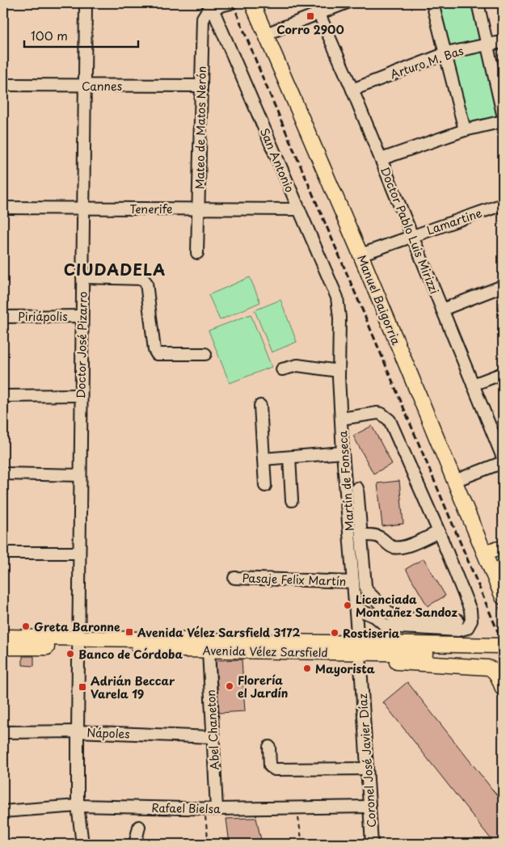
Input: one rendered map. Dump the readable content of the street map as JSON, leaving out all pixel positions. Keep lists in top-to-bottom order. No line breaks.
{"streets":{"main road":["Manuel Baigorria","Avenida Vélez Sarsfield"],"street":["Arturo M. Bas","Cannes","Mateo de Matos Nerón","San Antonio","Tenerife","Lamartine","Doctor Pablo Luis Mirizzi","Piriápolis","Doctor José Pizarro","Martín de Fonseca","Pasaje Felix Martín","Abel Chaneton","Nápoles","Coronel José Javier Díaz","Rafael Bielsa"]},"crossings":[["Arturo M. Bas","Doctor Pablo Luis Mirizzi"],["Cannes","Mateo de Matos Nerón"],["Cannes","Doctor José Pizarro"],["Mateo de Matos Nerón","San Antonio"],["Mateo de Matos Nerón","Tenerife"],["San Antonio","Tenerife"],["San Antonio","Martín de Fonseca"],["Tenerife","Doctor José Pizarro"],["Lamartine","Doctor Pablo Luis Mirizzi"],["Lamartine","Manuel Baigorria"],["Piriápolis","Doctor José Pizarro"],["Doctor José Pizarro","Avenida Vélez Sarsfield"],["Doctor José Pizarro","Nápoles"],["Doctor José Pizarro","Rafael Bielsa"],["Martín de Fonseca","Pasaje Felix Martín"],["Martín de Fonseca","Avenida Vélez Sarsfield"],["Martín de Fonseca","Coronel José Javier Díaz"],["Avenida Vélez Sarsfield","Abel Chaneton"],["Avenida Vélez Sarsfield","Coronel José Javier Díaz"],["Abel Chaneton","Nápoles"],["Abel Chaneton","Rafael Bielsa"],["Coronel José Javier Díaz","Rafael Bielsa"]],"districts":["CIUDADELA"],"places":{"transit":["Corro 2900","Avenida Vélez Sarsfield 3172","Adrián Beccar Varela 19"],"other":["Licenciada Montañez Sandoz","Greta Baronne","Rostiseria","Banco de Córdoba","Mayorista","Florería el Jardín"]},"scale_bar":"100 m"}
